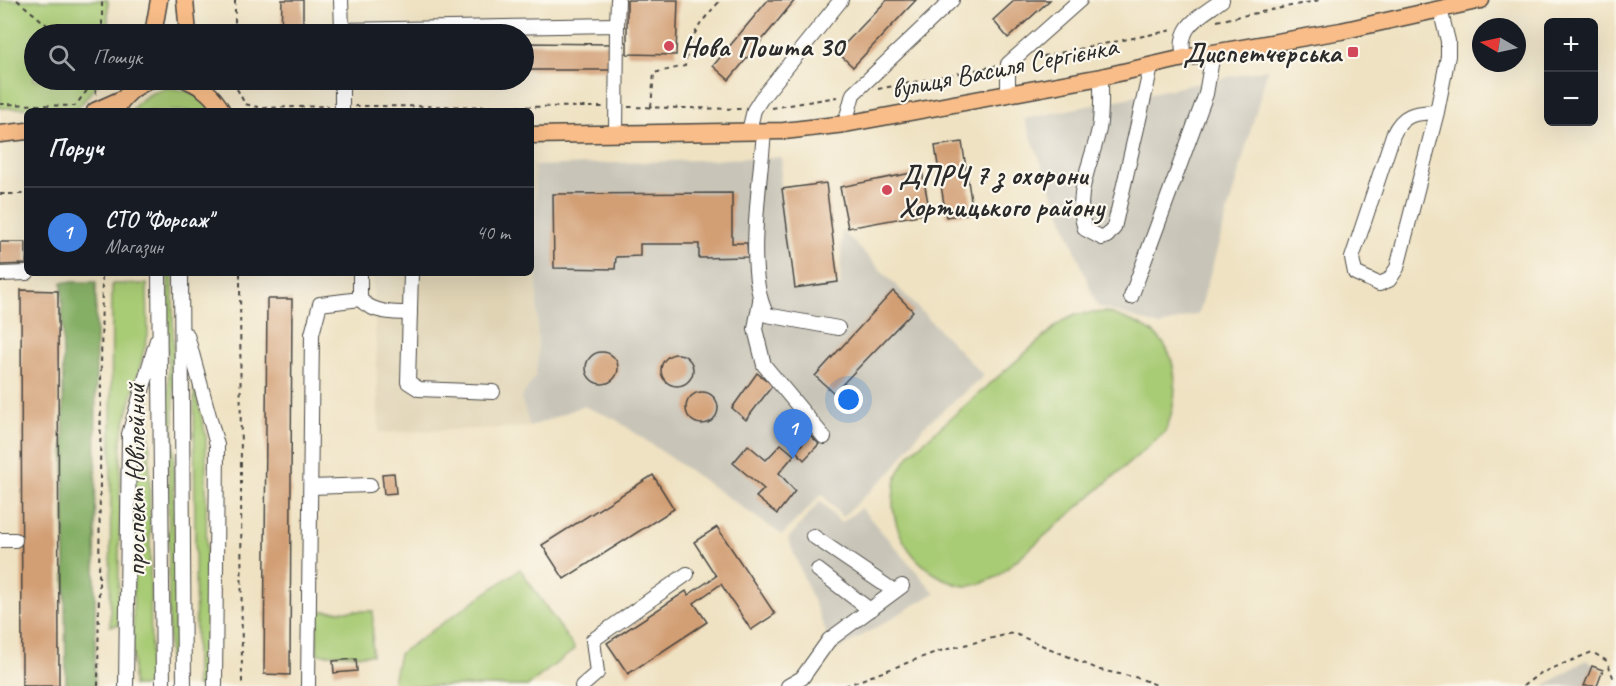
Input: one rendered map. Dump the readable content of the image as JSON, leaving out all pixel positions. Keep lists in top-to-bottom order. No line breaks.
{"streets":{"main road":["вулиця Василя Сергієнка"],"street":["проспект Ювілейний"]},"places":{"other":["Нова Пошта 30","ДПРЧ 7 з охорони Хортицького району"],"transit":["Диспетчерська"]},"north":"left","page":{"map_buttons":["+","−"],"search":"Пошук","heading":"Поруч","list":[{"mark":"1","name":"СТО \"Форсаж\"","note":"Магазин","value":"40 m"}],"pins":"1"}}
